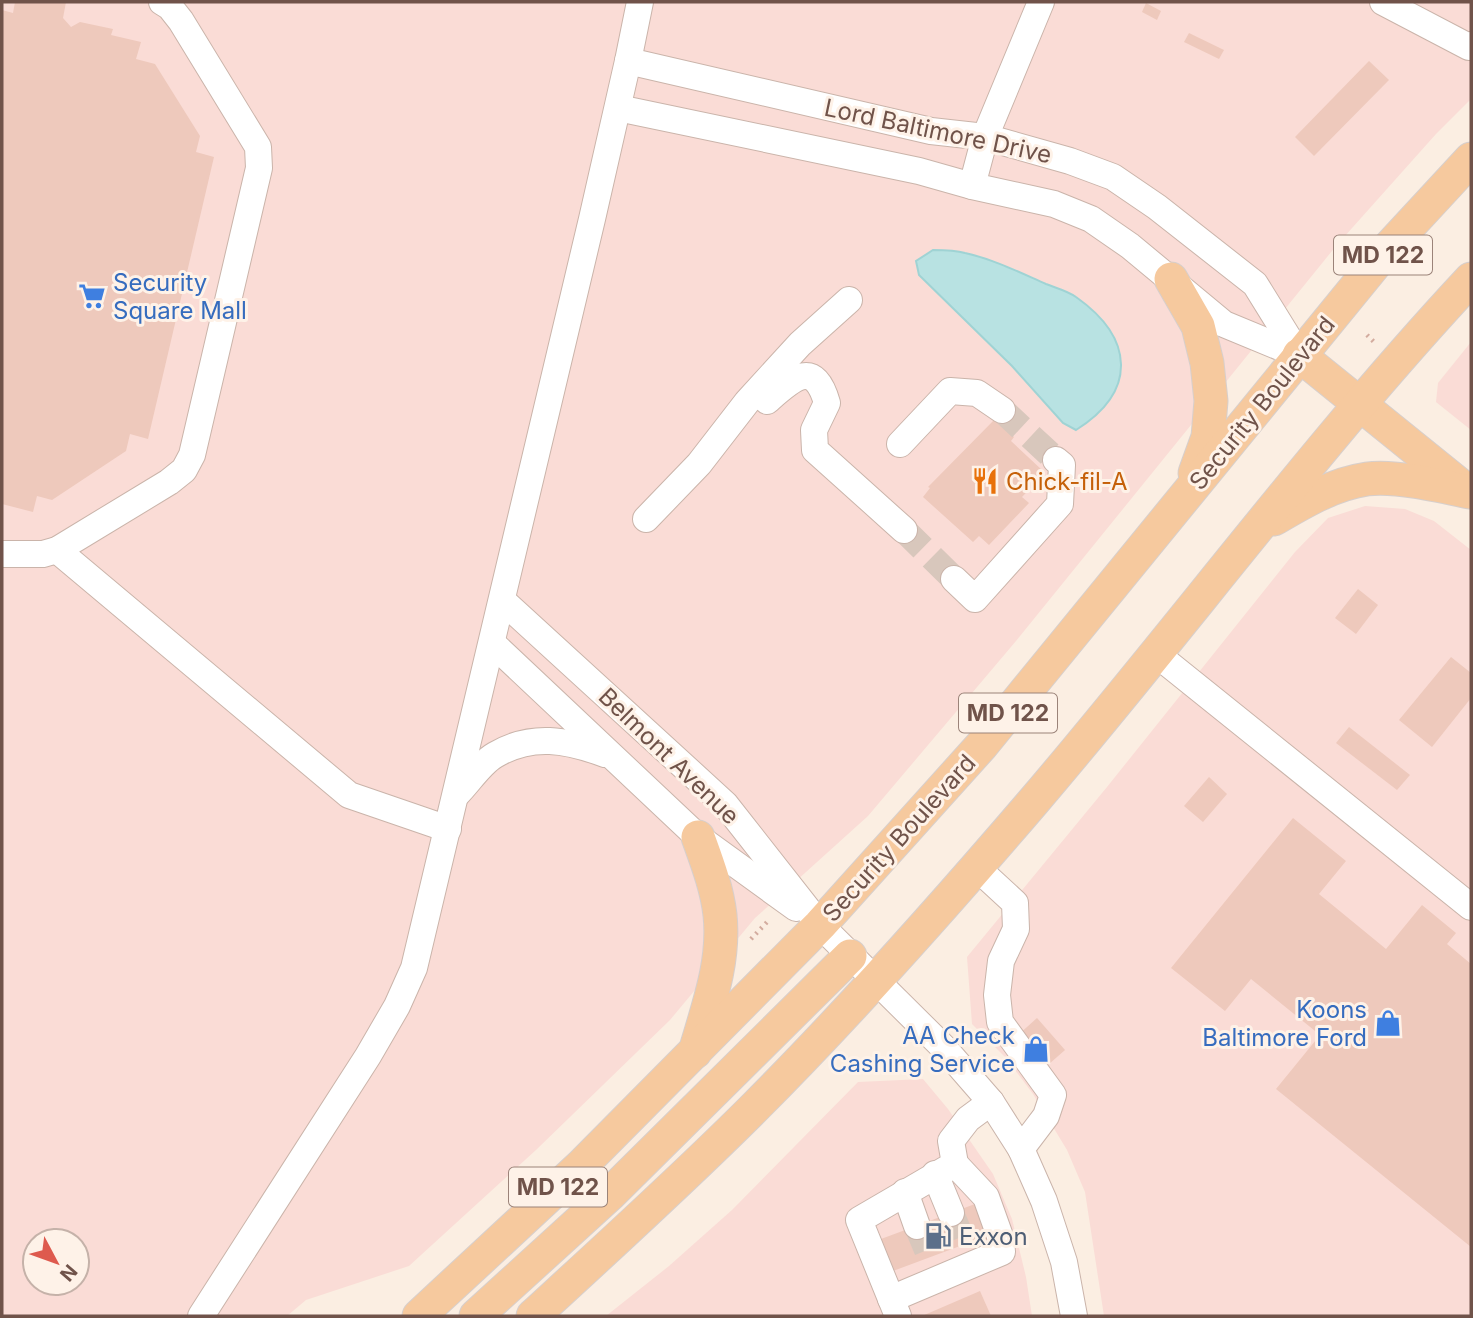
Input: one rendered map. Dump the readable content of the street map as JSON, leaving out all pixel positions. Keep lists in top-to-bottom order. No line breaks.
{"streets":{"main road":["Lord Baltimore Drive","MD 122","Security Boulevard"],"street":["Belmont Avenue"]},"crossings":[["Lord Baltimore Drive","MD 122"],["Lord Baltimore Drive","Security Boulevard"],["MD 122","Belmont Avenue"],["Security Boulevard","Belmont Avenue"]],"places":{"supermarket":["Security Square Mall"],"restaurant":["Chick-fil-A"],"shop":["Koons Baltimore Ford","AA Check Cashing Service"],"fuel station":["Exxon"]},"north":"bottom right"}
